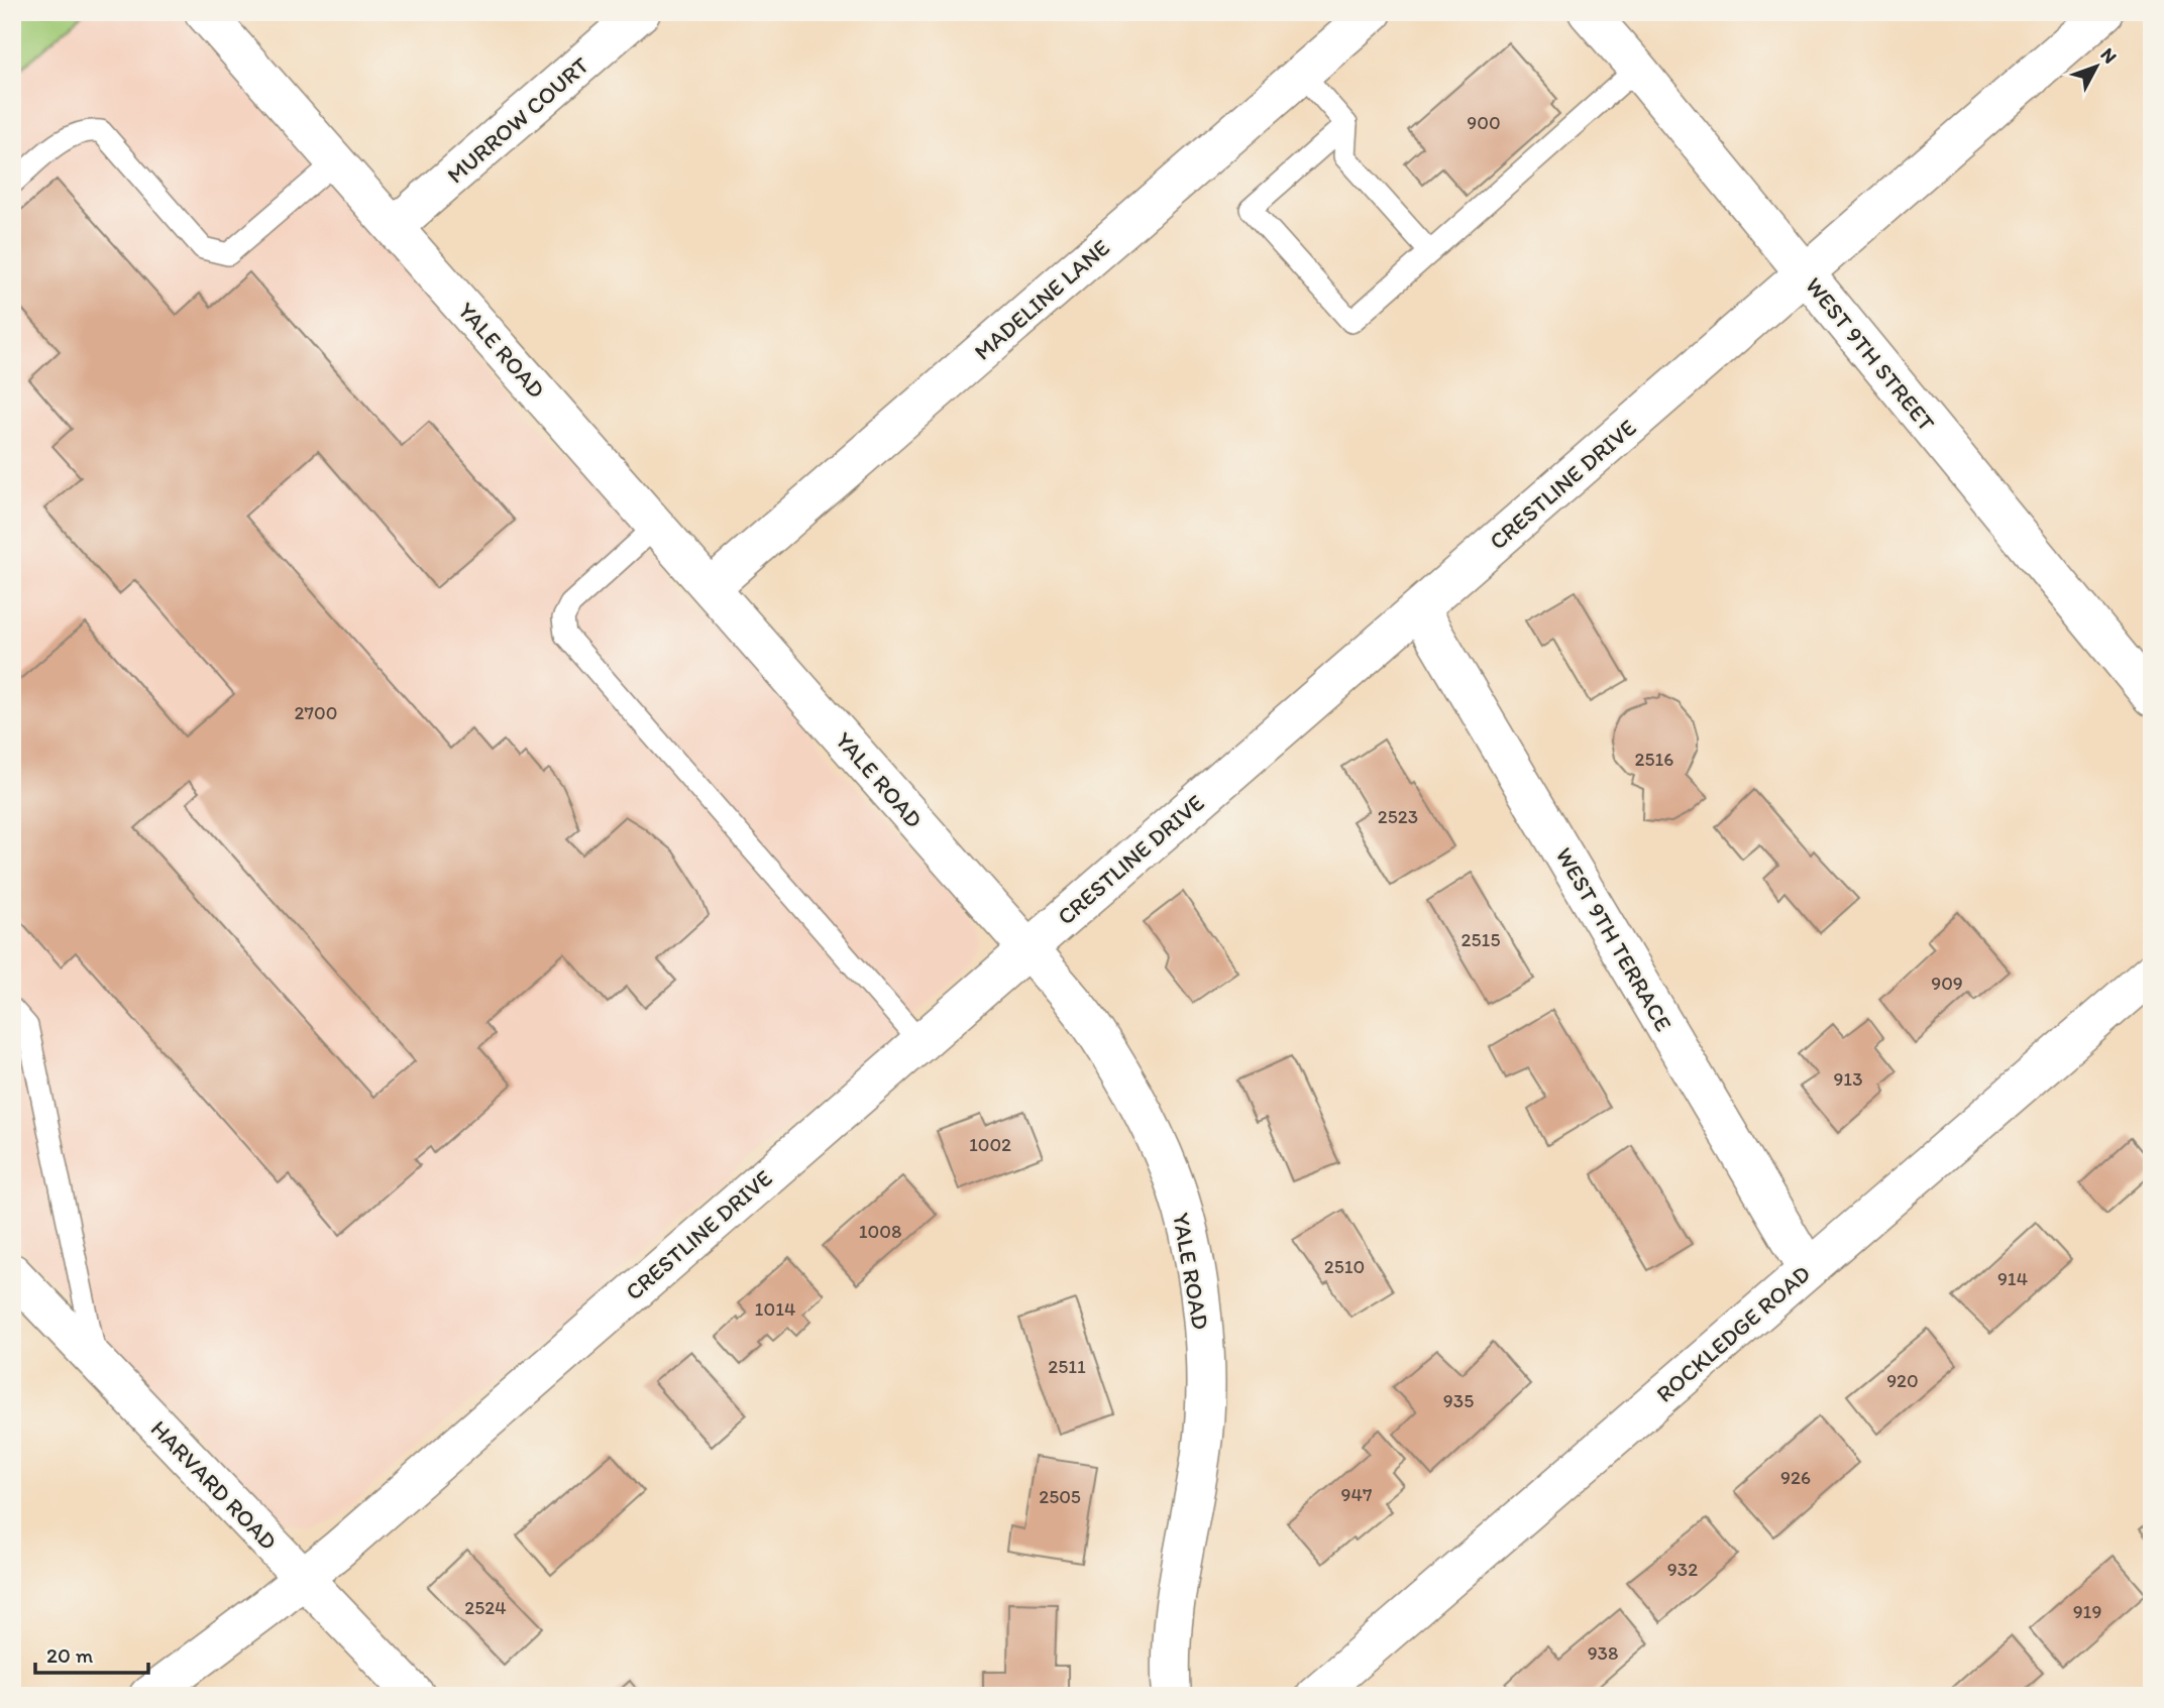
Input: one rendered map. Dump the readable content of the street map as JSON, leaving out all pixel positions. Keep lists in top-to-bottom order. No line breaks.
{"streets":{"street":["MURROW COURT","MADELINE LANE","YALE ROAD","WEST 9TH STREET","CRESTLINE DRIVE","WEST 9TH TERRACE","ROCKLEDGE ROAD","HARVARD ROAD"]},"crossings":[["MURROW COURT","YALE ROAD"],["MADELINE LANE","YALE ROAD"],["YALE ROAD","CRESTLINE DRIVE"],["WEST 9TH STREET","CRESTLINE DRIVE"],["CRESTLINE DRIVE","WEST 9TH TERRACE"],["CRESTLINE DRIVE","HARVARD ROAD"],["WEST 9TH TERRACE","ROCKLEDGE ROAD"]],"house_numbers":["900","2700","2516","2523","2515","909","913","1002","1008","2510","914","1014","2511","920","935","926","947","2505","932","2524","919","938"],"scale_bar":"20 m","north":"top right"}
